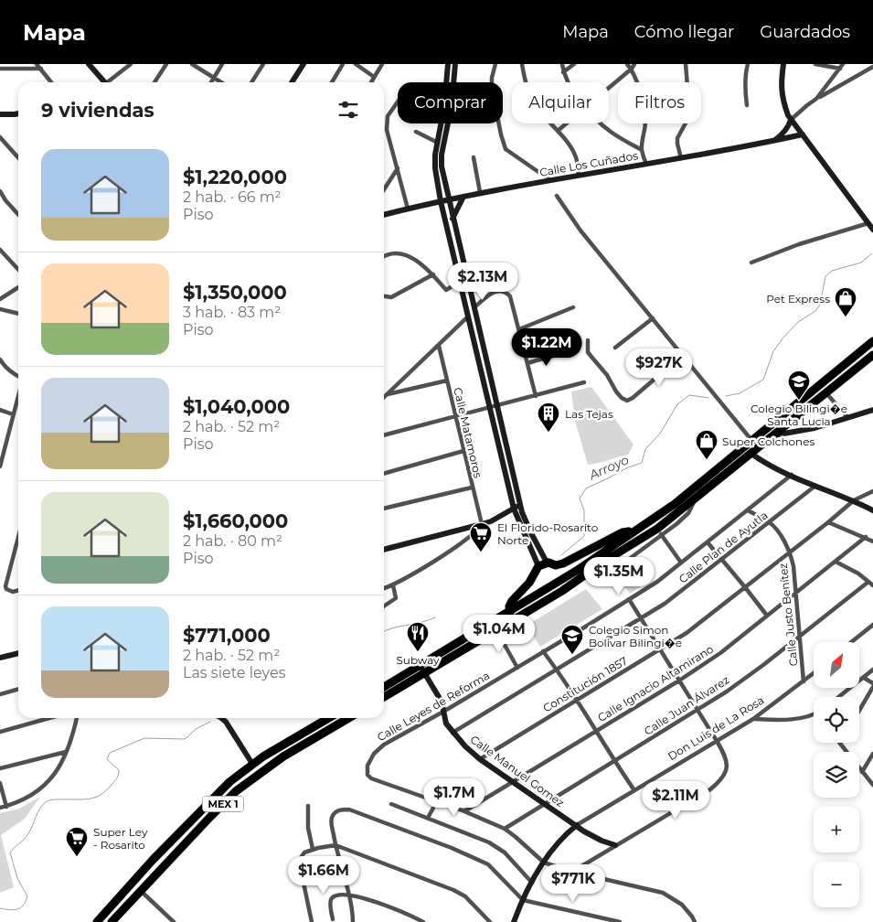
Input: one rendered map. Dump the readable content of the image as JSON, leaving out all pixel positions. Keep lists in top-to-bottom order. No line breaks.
{"streets":{"highway":["MEX 1"],"main road":["Calle Los Cuñados","Don Luis de La Rosa","Calle Manuel Gomez"],"street":["Calle Matamoros","Calle Plan de Ayutla","Calle Justo Benítez","Calle Ignacio Altamirano","Constitución 1857","Calle Juan Álvarez","Calle Leyes de Reforma"]},"crossings":[["Calle Plan de Ayutla","Calle Justo Benítez"],["Calle Plan de Ayutla","Calle Manuel Gomez"],["Calle Justo Benítez","Calle Ignacio Altamirano"],["Calle Justo Benítez","Constitución 1857"],["Calle Justo Benítez","Calle Juan Álvarez"],["Calle Justo Benítez","Calle Leyes de Reforma"],["Calle Justo Benítez","Don Luis de La Rosa"],["Calle Ignacio Altamirano","Calle Manuel Gomez"],["Constitución 1857","Calle Manuel Gomez"],["Calle Juan Álvarez","Calle Manuel Gomez"],["Calle Leyes de Reforma","Calle Manuel Gomez"],["Don Luis de La Rosa","Calle Manuel Gomez"]],"water":["Arroyo"],"places":{"shop":["Pet Express","Super Colchones"],"school or university":["Colegio Bilingi�e Santa Lucia","Colegio Simon Bolivar Bilingi�e"],"building":["Las Tejas"],"supermarket":["El Florido-Rosarito Norte","Super Ley - Rosarito"],"restaurant":["Subway"]},"north":"top right","page":{"header":"Mapa","nav":["Mapa","Cómo llegar","Guardados"],"chip":["Comprar","Alquilar","Filtros"],"heading":"9 viviendas","list":[{"name":"$1,220,000","note":"2 hab. · 66 m² · Piso"},{"name":"$1,350,000","note":"3 hab. · 83 m² · Piso"},{"name":"$1,040,000","note":"2 hab. · 52 m² · Piso"},{"name":"$1,660,000","note":"2 hab. · 80 m² · Piso"},{"name":"$771,000","note":"2 hab. · 52 m² · Las siete leyes"}],"price":["$2.13M","$1.22M","$927K","$1.35M","$1.04M","$1.7M","$2.11M","$1.66M","$771K"],"map_buttons":["+","−"]}}
